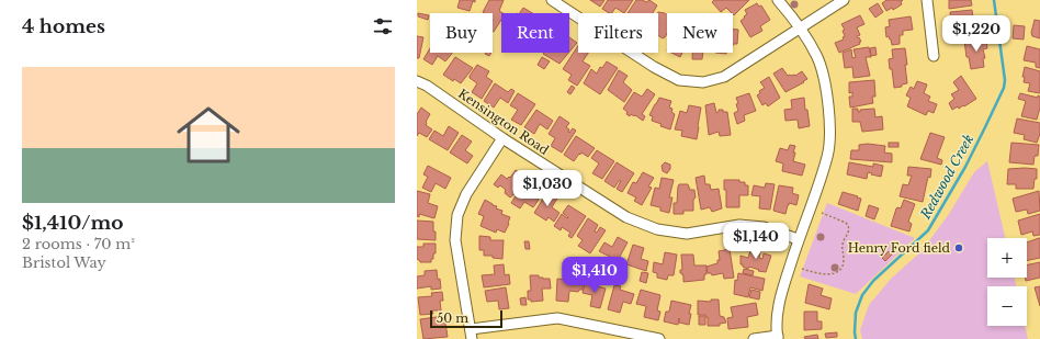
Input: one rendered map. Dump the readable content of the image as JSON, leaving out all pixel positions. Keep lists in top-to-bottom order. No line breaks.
{"streets":{"street":["Kensington Road"]},"water":["Redwood Creek"],"places":["Henry Ford field"],"scale_bar":"50 m","page":{"heading":"4 homes","chip":["Buy","Rent","Filters","New"],"price":["$1,220","$1,030","$1,140","$1,410"],"list":[{"name":"$1,410/mo","note":"2 rooms · 70 m² · Bristol Way"}],"map_buttons":["+","−"],"scale":"50 m"}}
